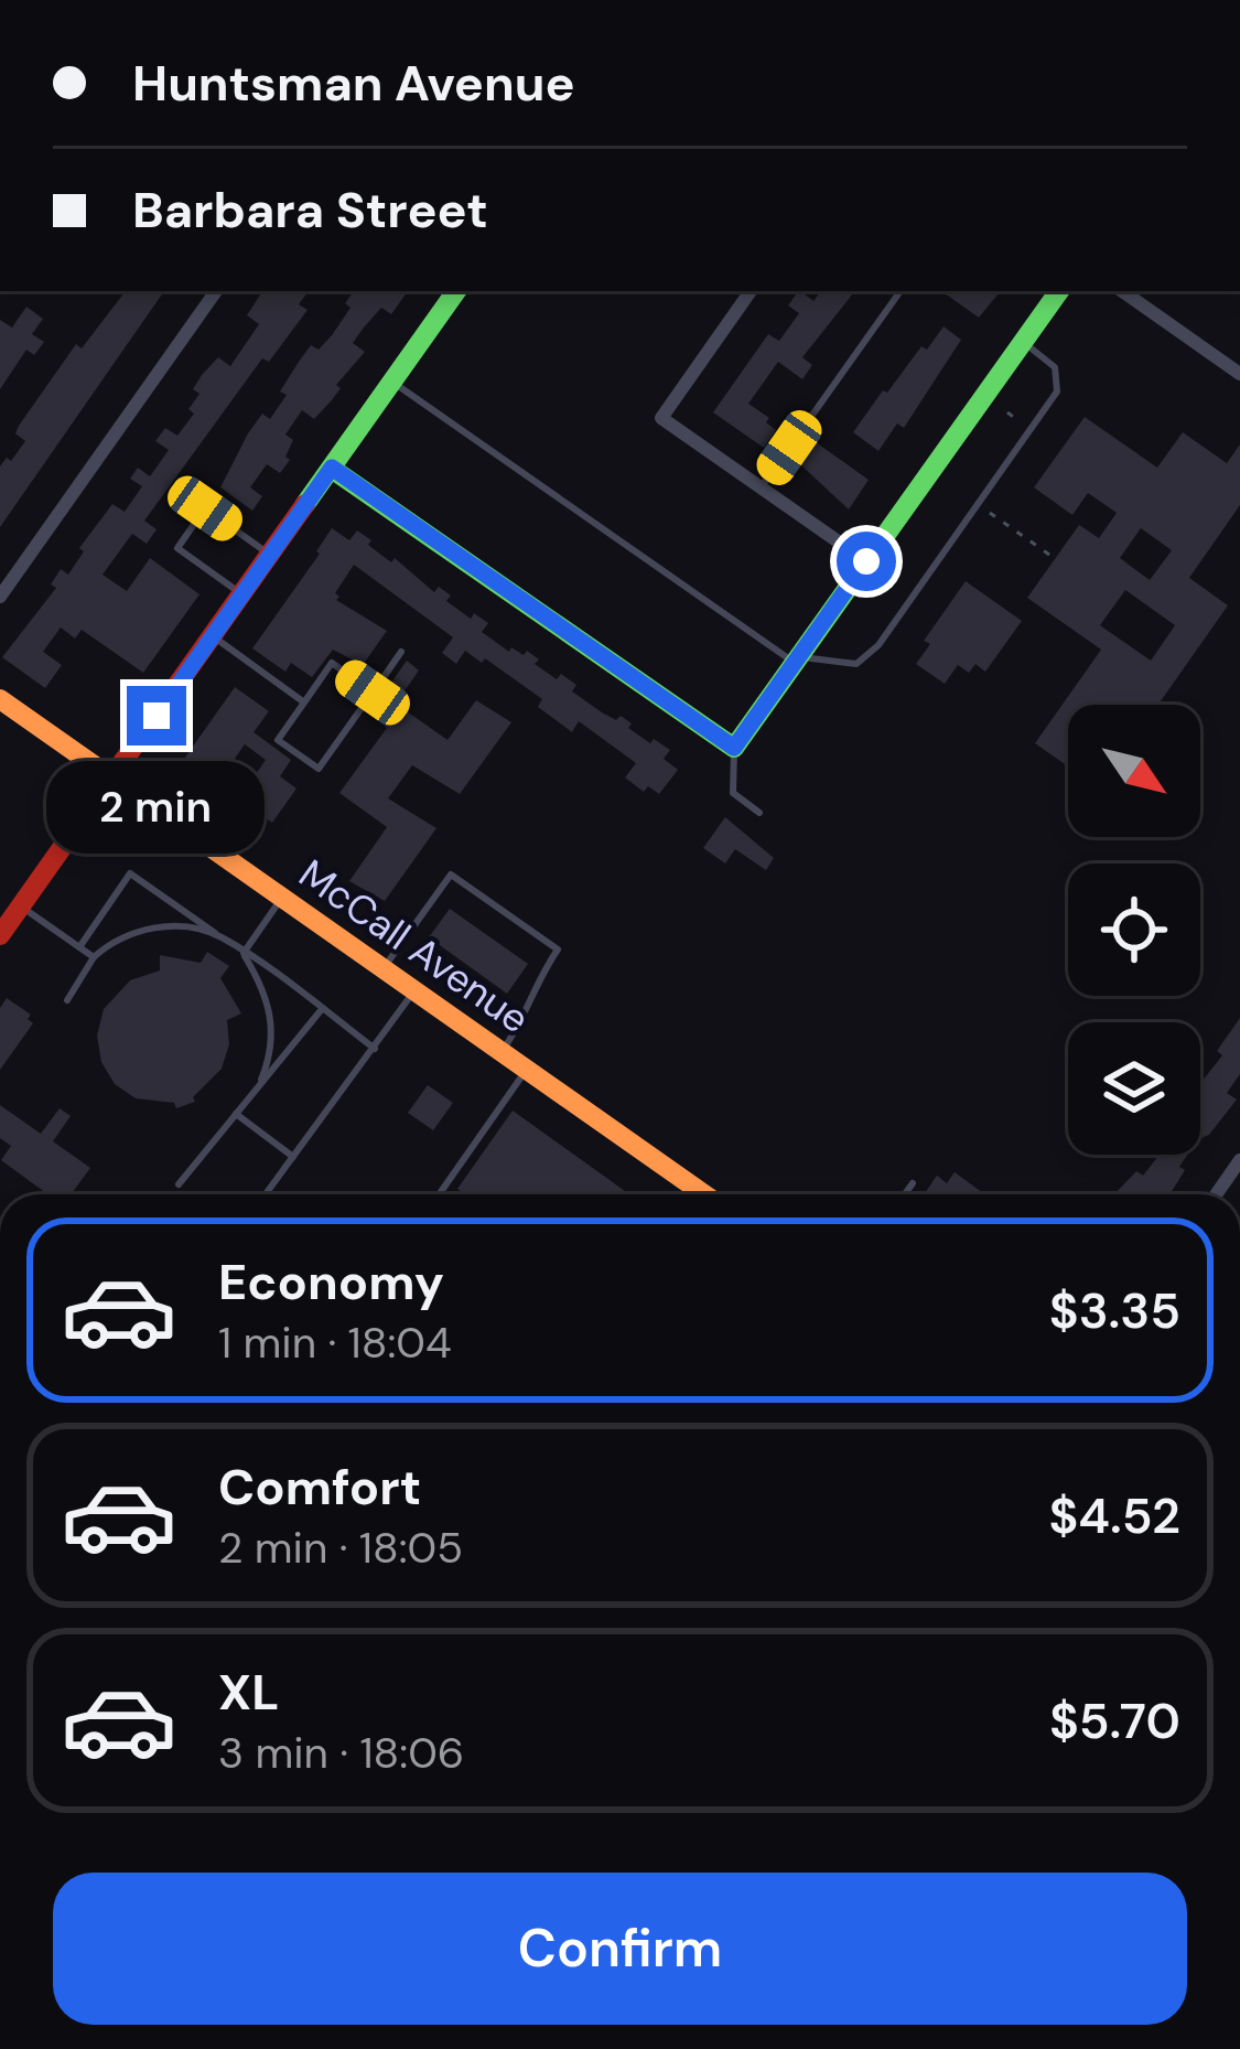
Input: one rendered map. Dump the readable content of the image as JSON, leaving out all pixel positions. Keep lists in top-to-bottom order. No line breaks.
{"streets":{"street":["McCall Avenue"]},"north":"bottom right","page":{"banner":["Huntsman Avenue","Barbara Street"],"bubble":"2 min","list":[{"name":"Economy","note":"1 min · 18:04","value":"$3.35"},{"name":"Comfort","note":"2 min · 18:05","value":"$4.52"},{"name":"XL","note":"3 min · 18:06","value":"$5.70"}],"buttons":"Confirm"}}
